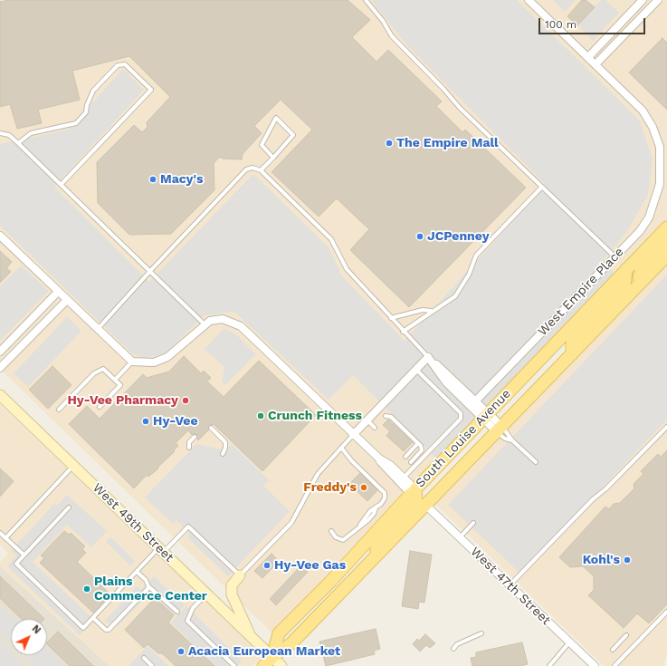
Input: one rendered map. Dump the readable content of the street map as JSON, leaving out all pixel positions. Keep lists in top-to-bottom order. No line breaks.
{"streets":{"main road":["South Louise Avenue","West 49th Street"],"street":["West Empire Place","West 47th Street"]},"crossings":[["South Louise Avenue","West 49th Street"],["South Louise Avenue","West 47th Street"]],"places":["The Empire Mall","Macy's","JCPenney","Hy-Vee Pharmacy","Crunch Fitness","Hy-Vee","Freddy's","Kohl's","Hy-Vee Gas","Plains Commerce Center","Acacia European Market"],"scale_bar":"100 m","north":"top right"}
